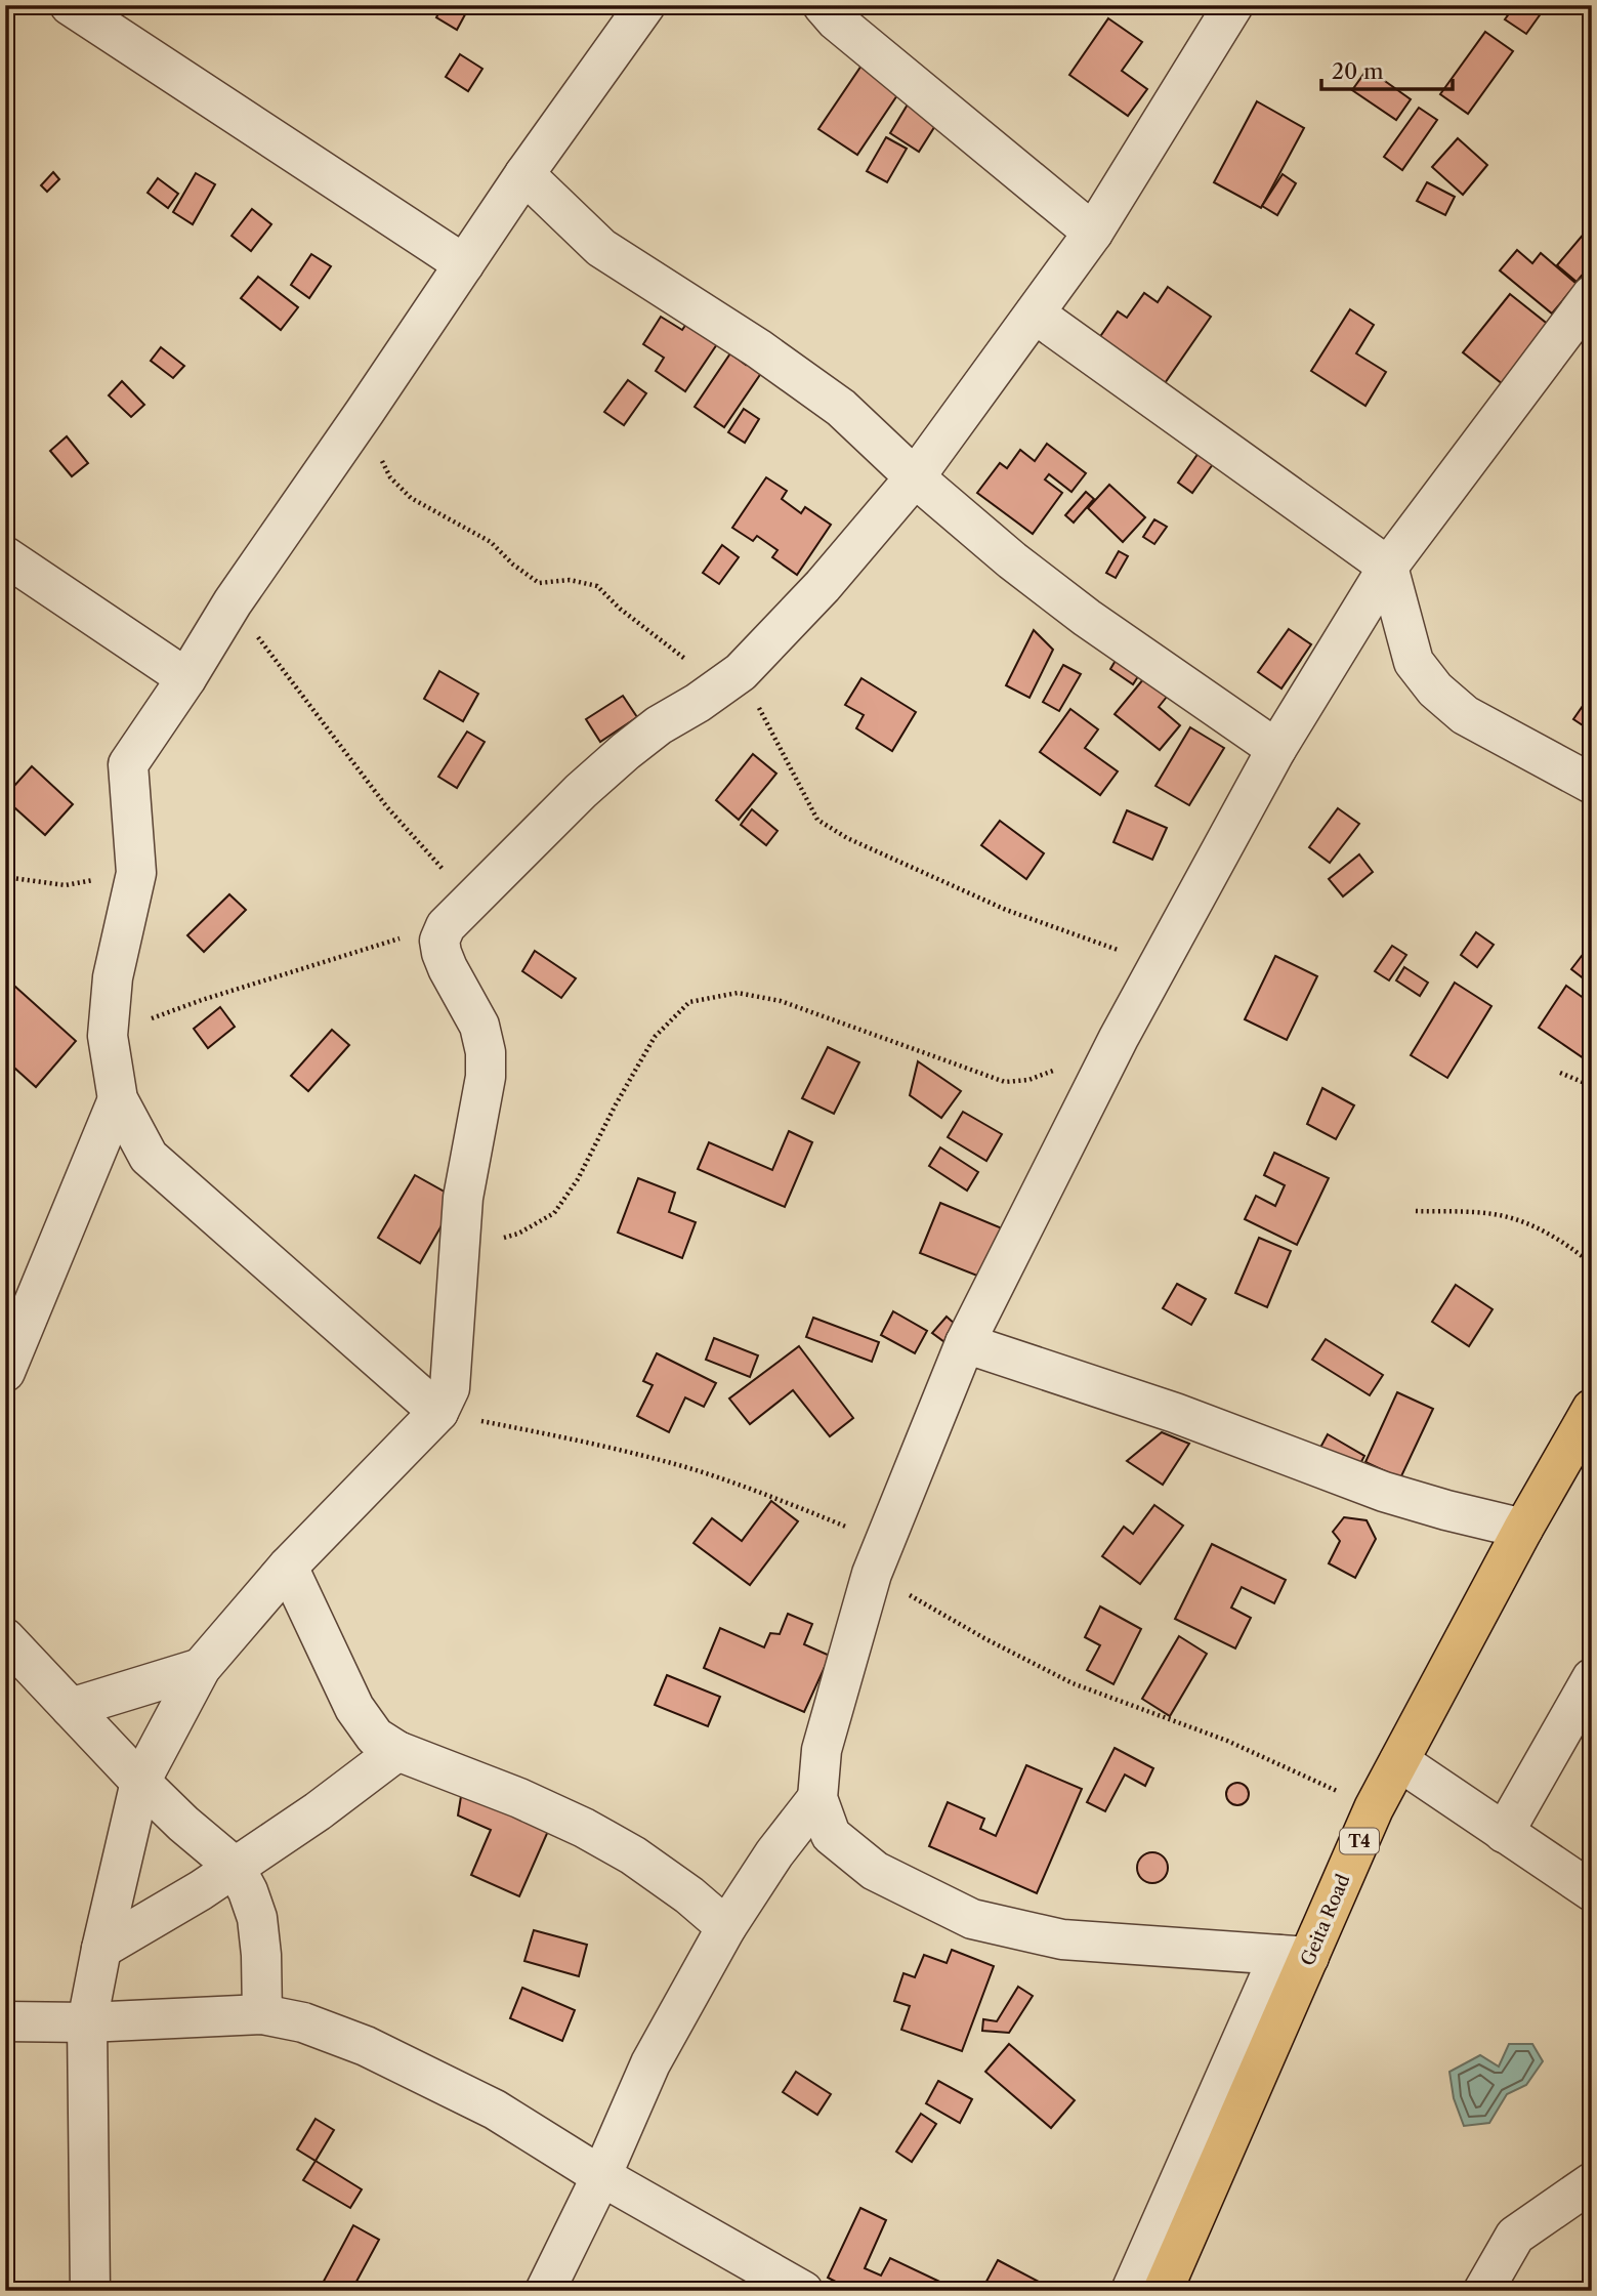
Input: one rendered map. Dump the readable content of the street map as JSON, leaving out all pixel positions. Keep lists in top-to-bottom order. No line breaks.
{"streets":{"highway":["T4","Geita Road"]},"scale_bar":"20 m"}
